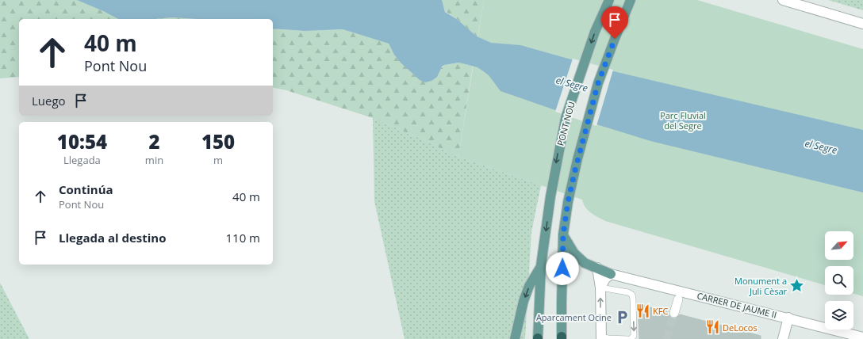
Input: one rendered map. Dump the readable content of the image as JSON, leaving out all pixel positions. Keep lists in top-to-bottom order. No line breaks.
{"streets":{"main road":["PONT NOU"],"street":["CARRER DE JAUME II"]},"water":["el Segre"],"parks":["Parc Fluvial del Segre"],"places":{"place":["Monument a Juli Cèsar"],"restaurant":["KFC","DeLocos"],"parking":["Aparcament Ocine"]},"north":"top right","page":{"turn":["40 m","Pont Nou"],"then":"Luego","eta":["10:54","Llegada","2","min","150","m"],"list":[{"name":"Continúa","note":"Pont Nou","value":"40 m"},{"name":"Llegada al destino","value":"110 m"}]}}
